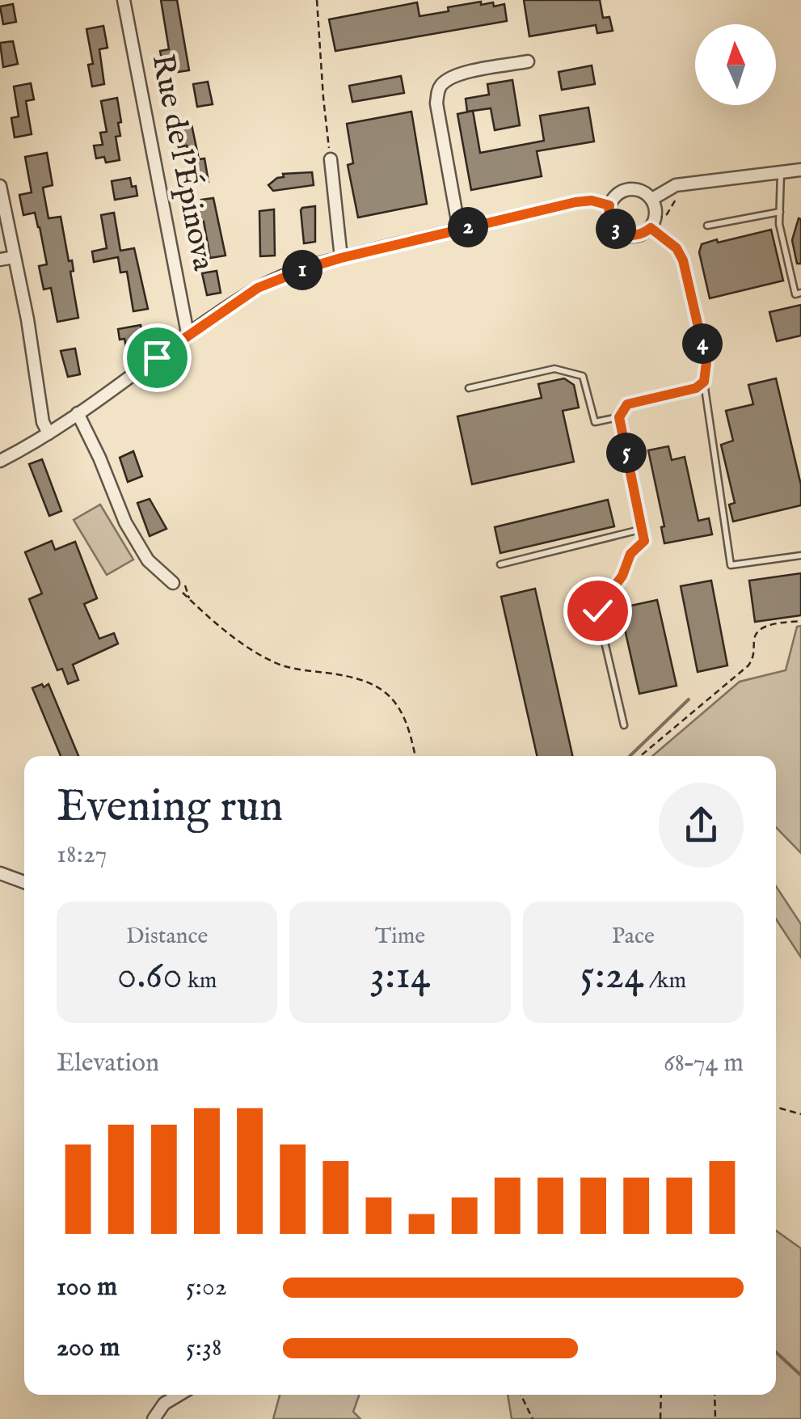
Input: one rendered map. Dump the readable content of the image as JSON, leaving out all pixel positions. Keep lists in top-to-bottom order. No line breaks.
{"streets":{"street":["Rue de l'Épinova"]},"north":"top","page":{"pins":["2","3","1","4","5"],"heading":["Evening run","18:27"],"stats":[["Distance","0.60 km"],["Time","3:14"],["Pace","5:24 /km"]],"chart":["Elevation","68–74 m"],"list":[{"name":"100 m","note":"5:02"},{"name":"200 m","note":"5:38"}]}}
